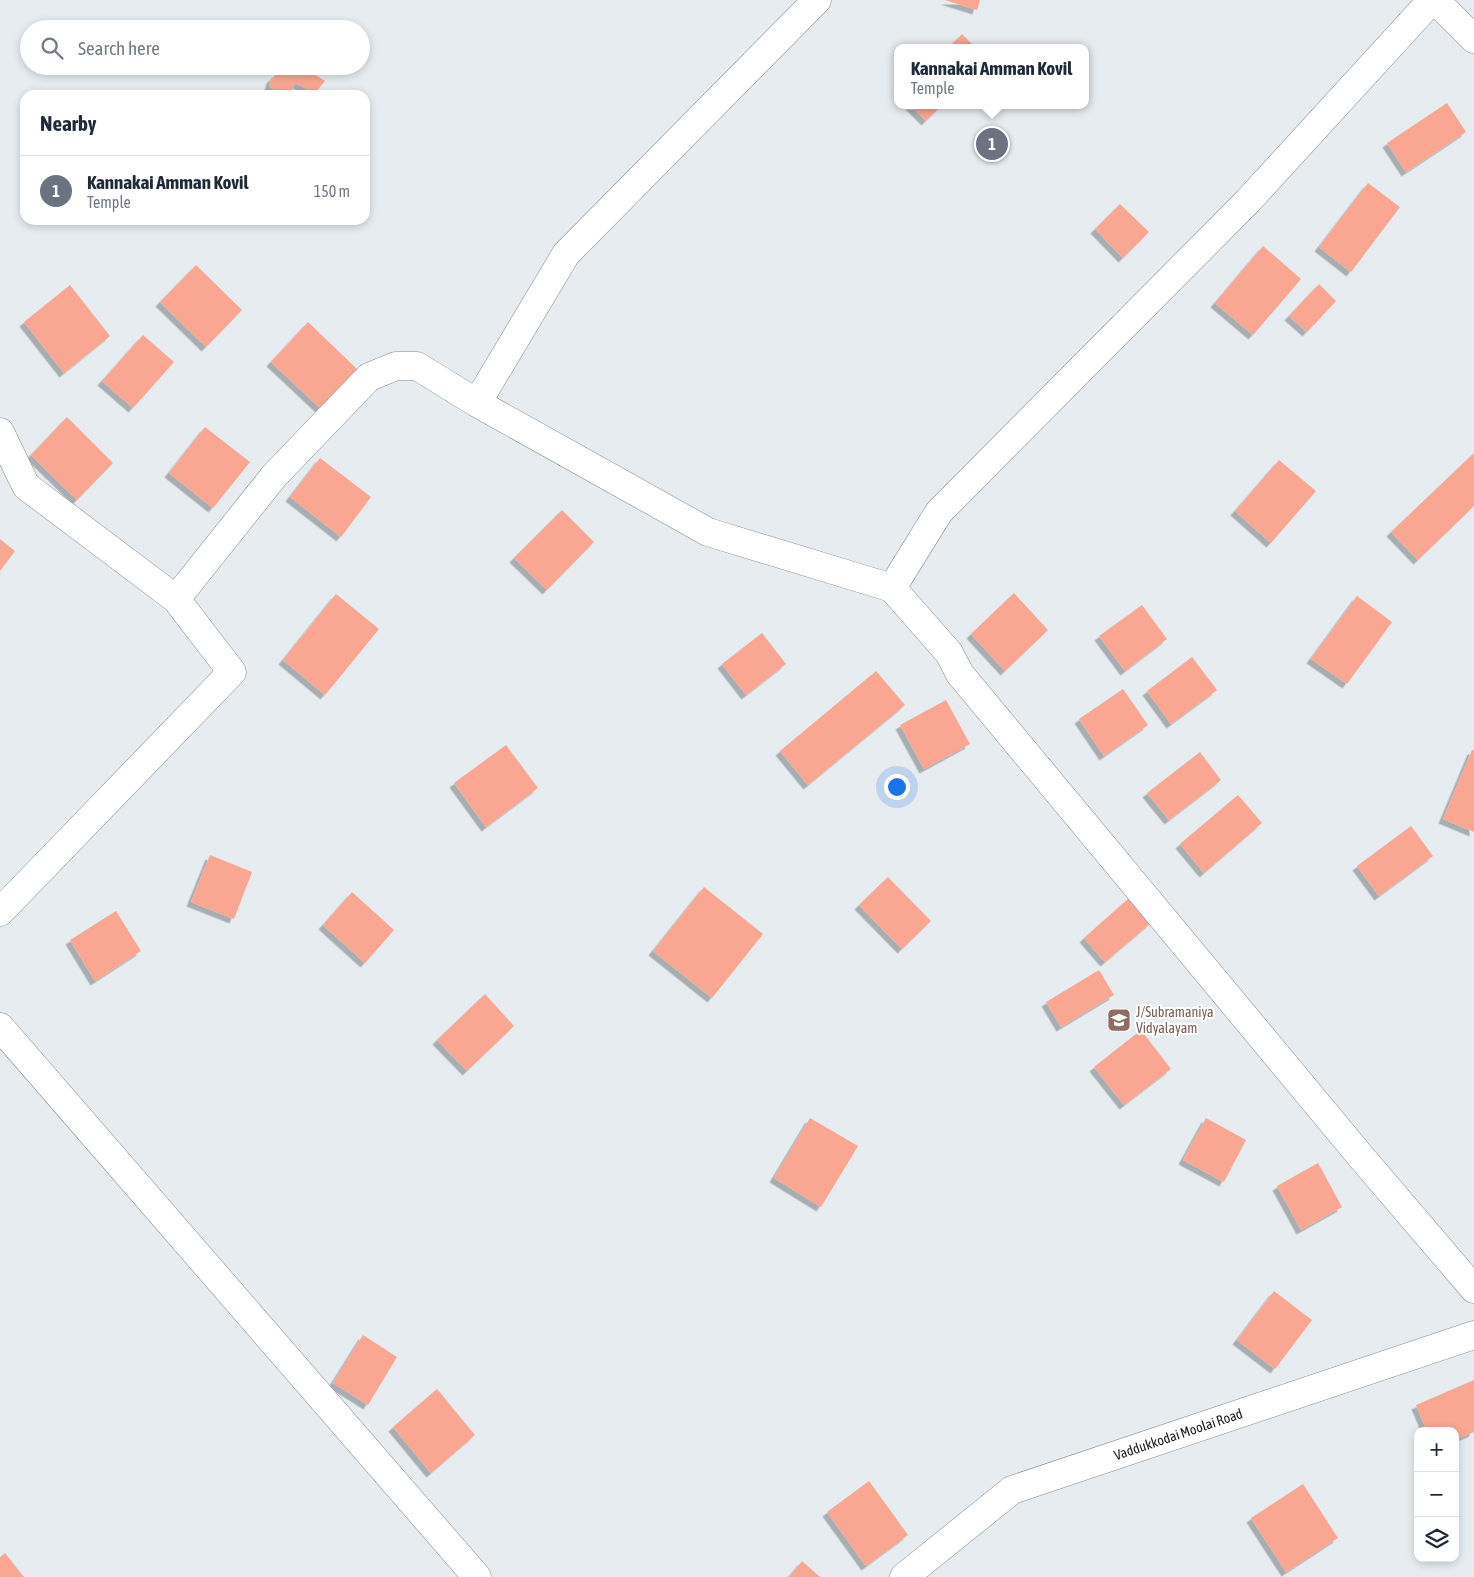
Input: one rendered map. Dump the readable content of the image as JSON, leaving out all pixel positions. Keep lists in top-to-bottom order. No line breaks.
{"streets":{"street":["Vaddukkodai Moolai Road"]},"places":{"school or university":["J/Subramaniya Vidyalayam"]},"page":{"search":"Search here","popup":["Kannakai Amman Kovil","Temple"],"heading":"Nearby","pins":"1","list":[{"mark":"1","name":"Kannakai Amman Kovil","note":"Temple","value":"150 m"}],"map_buttons":["+","−"]}}
